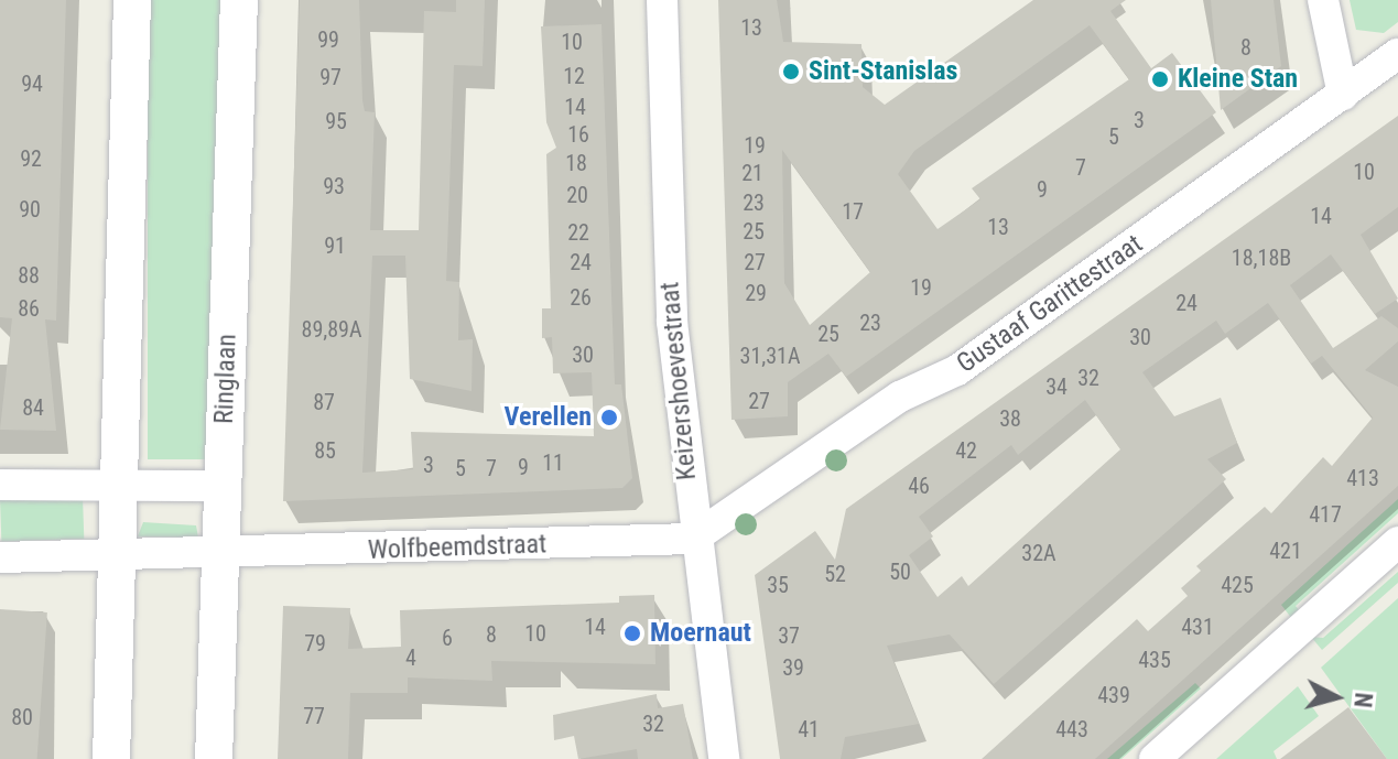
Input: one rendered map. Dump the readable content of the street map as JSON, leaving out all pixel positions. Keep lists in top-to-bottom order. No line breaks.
{"streets":{"street":["Gustaaf Garittestraat","Ringlaan","Keizershoevestraat","Wolfbeemdstraat"]},"crossings":[["Gustaaf Garittestraat","Keizershoevestraat"],["Gustaaf Garittestraat","Wolfbeemdstraat"],["Ringlaan","Wolfbeemdstraat"],["Keizershoevestraat","Wolfbeemdstraat"]],"places":["Sint-Stanislas","Kleine Stan","Verellen","Moernaut"],"house_numbers":["13","99","10","8","12","97","94","14","3","95","16","5","19","92","18","7","10","21","93","9","20","23","90","17","14","13","25","22","91","18,18B","24","27","88","19","29","26","24","86","23","89,89A","25","30","30","31,31A","32","34","27","87","84","38","85","42","11","3","9","5","7","413","46","417","421","32A","50","52","35","425","14","431","10","8","37","6","79","4","435","39","439","77","80","32","41","443"],"north":"right"}
